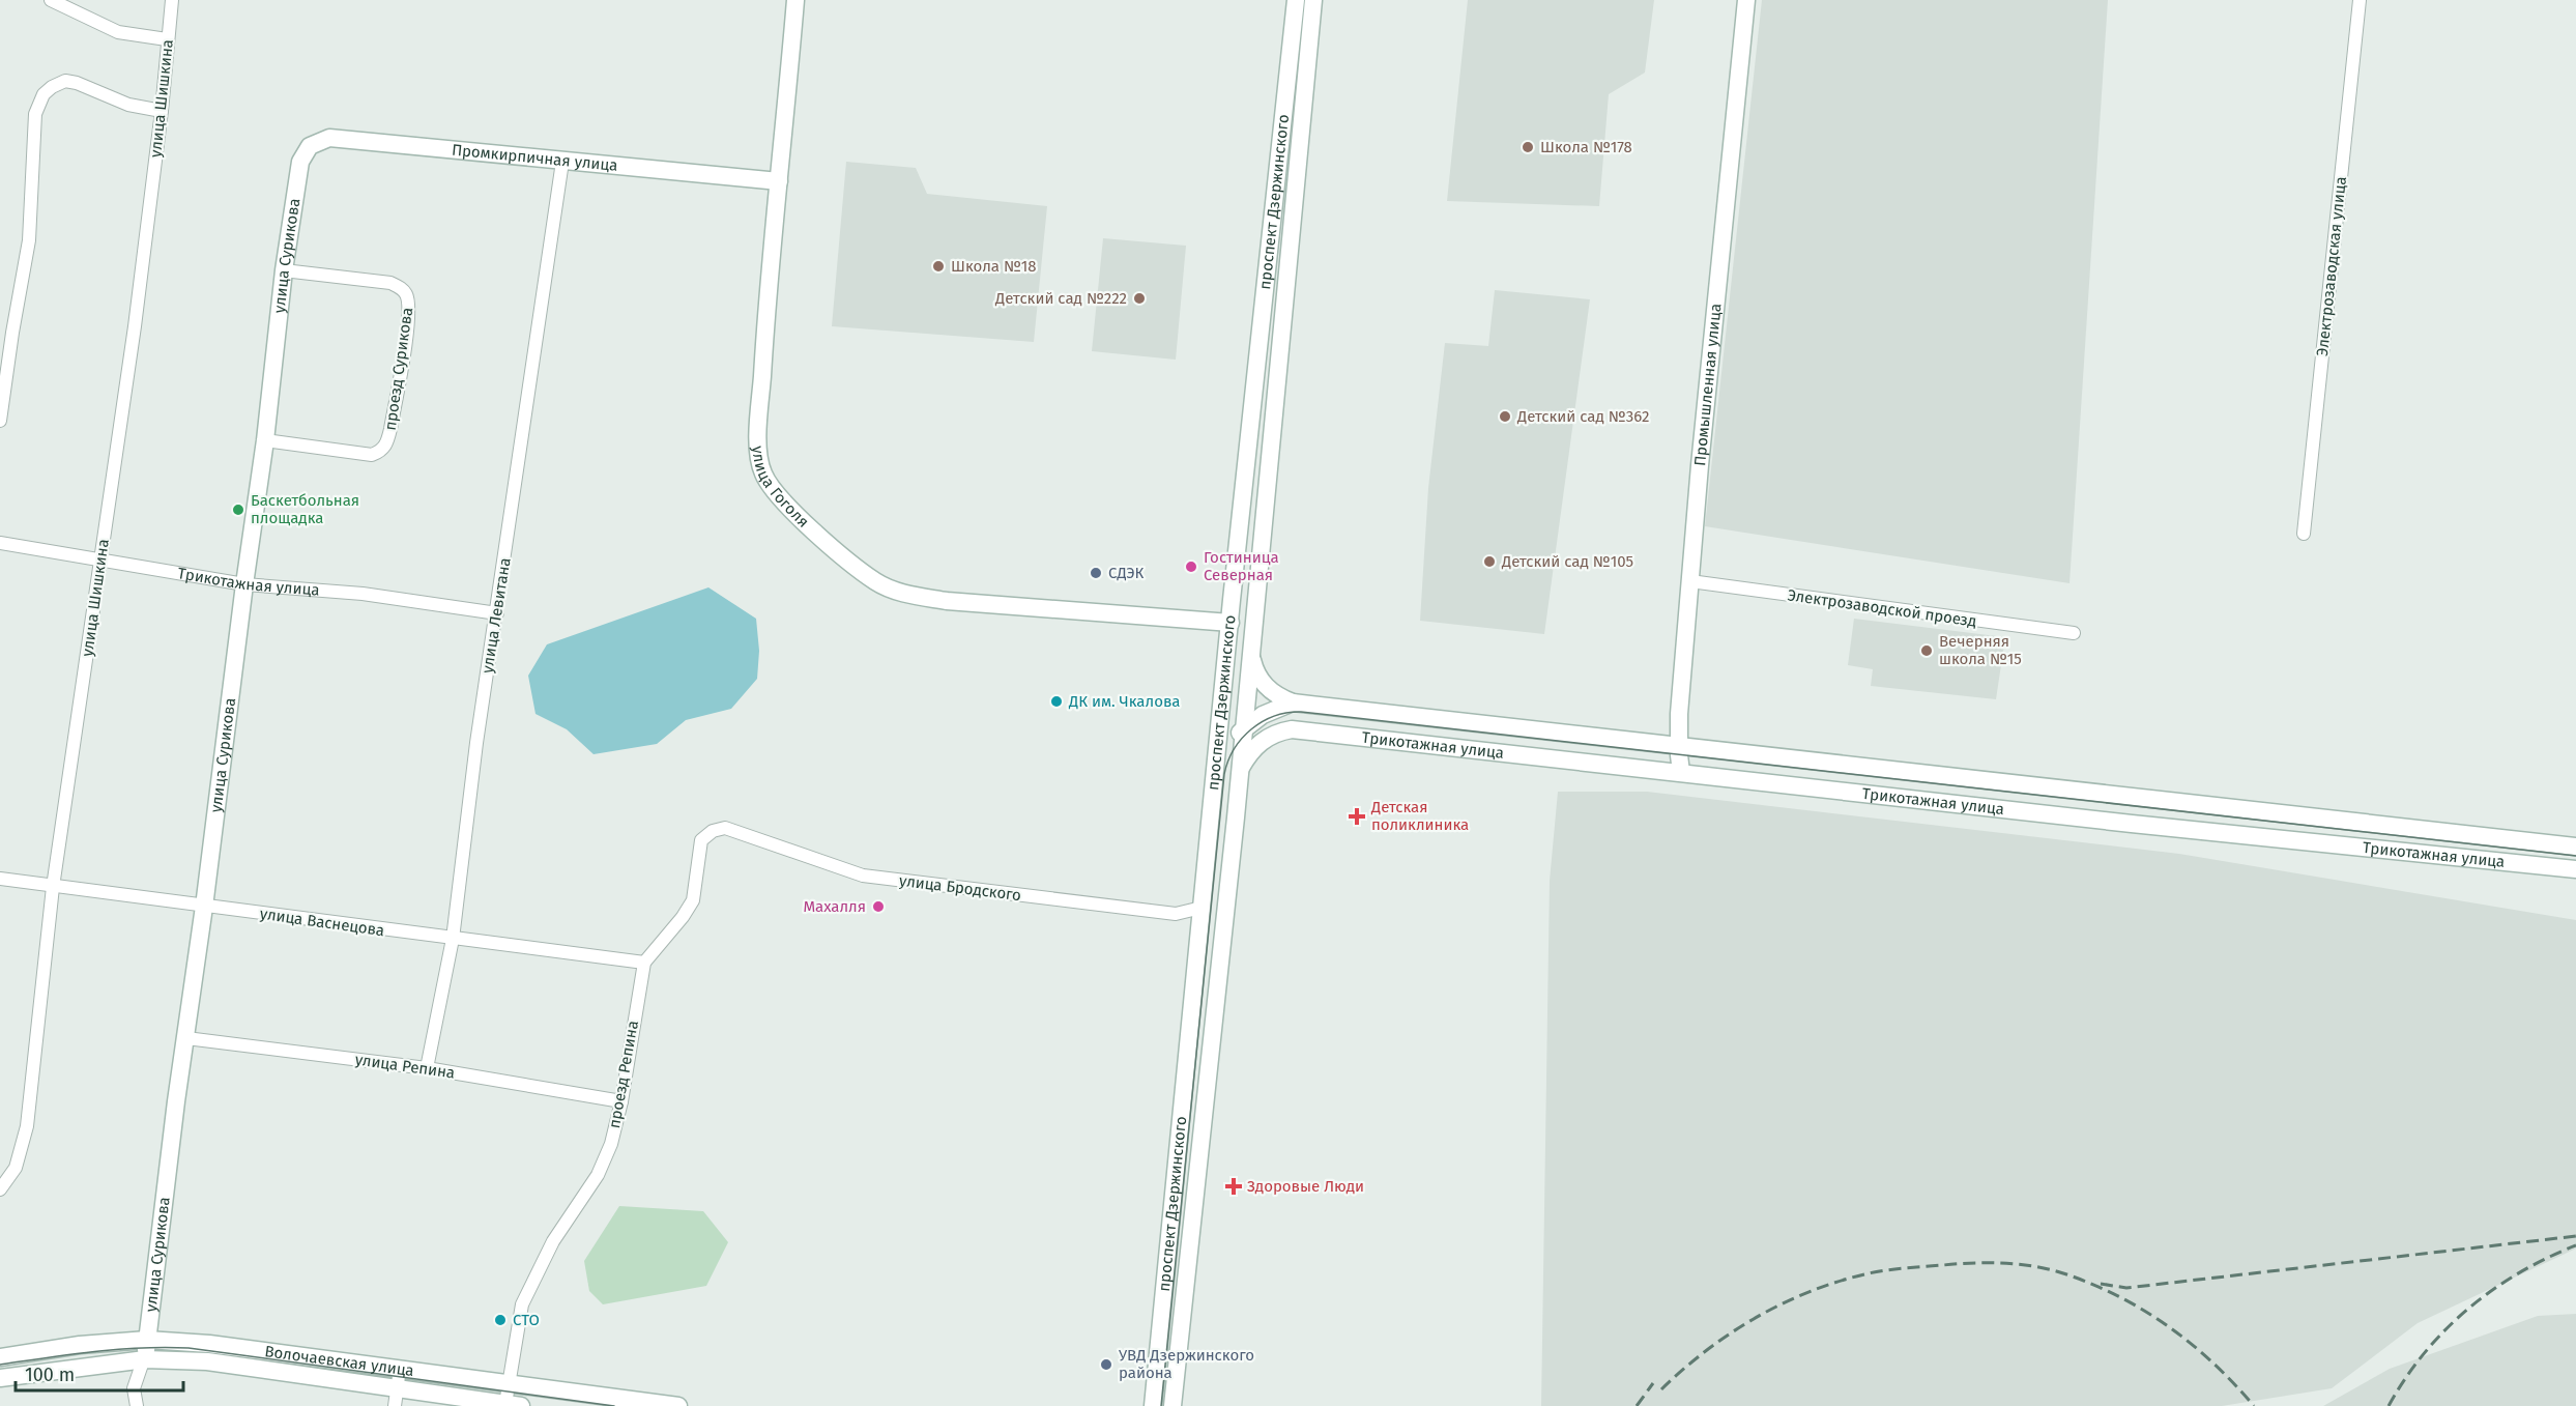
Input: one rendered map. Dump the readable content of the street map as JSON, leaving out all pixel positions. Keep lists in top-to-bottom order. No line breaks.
{"streets":{"main road":["Промкирпичная улица","проспект Дзержинского","улица Сурикова","Промышленная улица","улица Гоголя","Трикотажная улица","Волочаевская улица"],"street":["улица Шишкина","Электрозаводская улица","проезд Сурикова","Электрозаводской проезд","улица Левитана","улица Бродского","улица Васнецова","улица Репина","проезд Репина"]},"crossings":[["улица Шишкина","Трикотажная улица"],["улица Шишкина","улица Васнецова"],["Промкирпичная улица","улица Сурикова"],["Промкирпичная улица","улица Гоголя"],["Промкирпичная улица","улица Левитана"],["проспект Дзержинского","улица Гоголя"],["проспект Дзержинского","улица Бродского"],["улица Сурикова","проезд Сурикова"],["улица Сурикова","Трикотажная улица"],["улица Сурикова","улица Васнецова"],["улица Сурикова","улица Репина"],["улица Сурикова","Волочаевская улица"],["Промышленная улица","Трикотажная улица"],["Промышленная улица","Электрозаводской проезд"],["Трикотажная улица","улица Левитана"],["улица Левитана","улица Васнецова"],["улица Левитана","улица Репина"],["улица Бродского","улица Васнецова"],["улица Бродского","проезд Репина"],["улица Васнецова","проезд Репина"],["улица Репина","проезд Репина"],["проезд Репина","Волочаевская улица"]],"places":{"other":["Школа №178","Школа №18","Детский сад №222","Детский сад №362","Баскетбольная площадка","Детский сад №105","Гостиница Северная","СДЭК","Вечерняя школа №15","ДК им. Чкалова","Махалля","СТО","УВД Дзержинского района"],"health":["Детская поликлиника","Здоровые Люди"]},"scale_bar":"100 m"}
